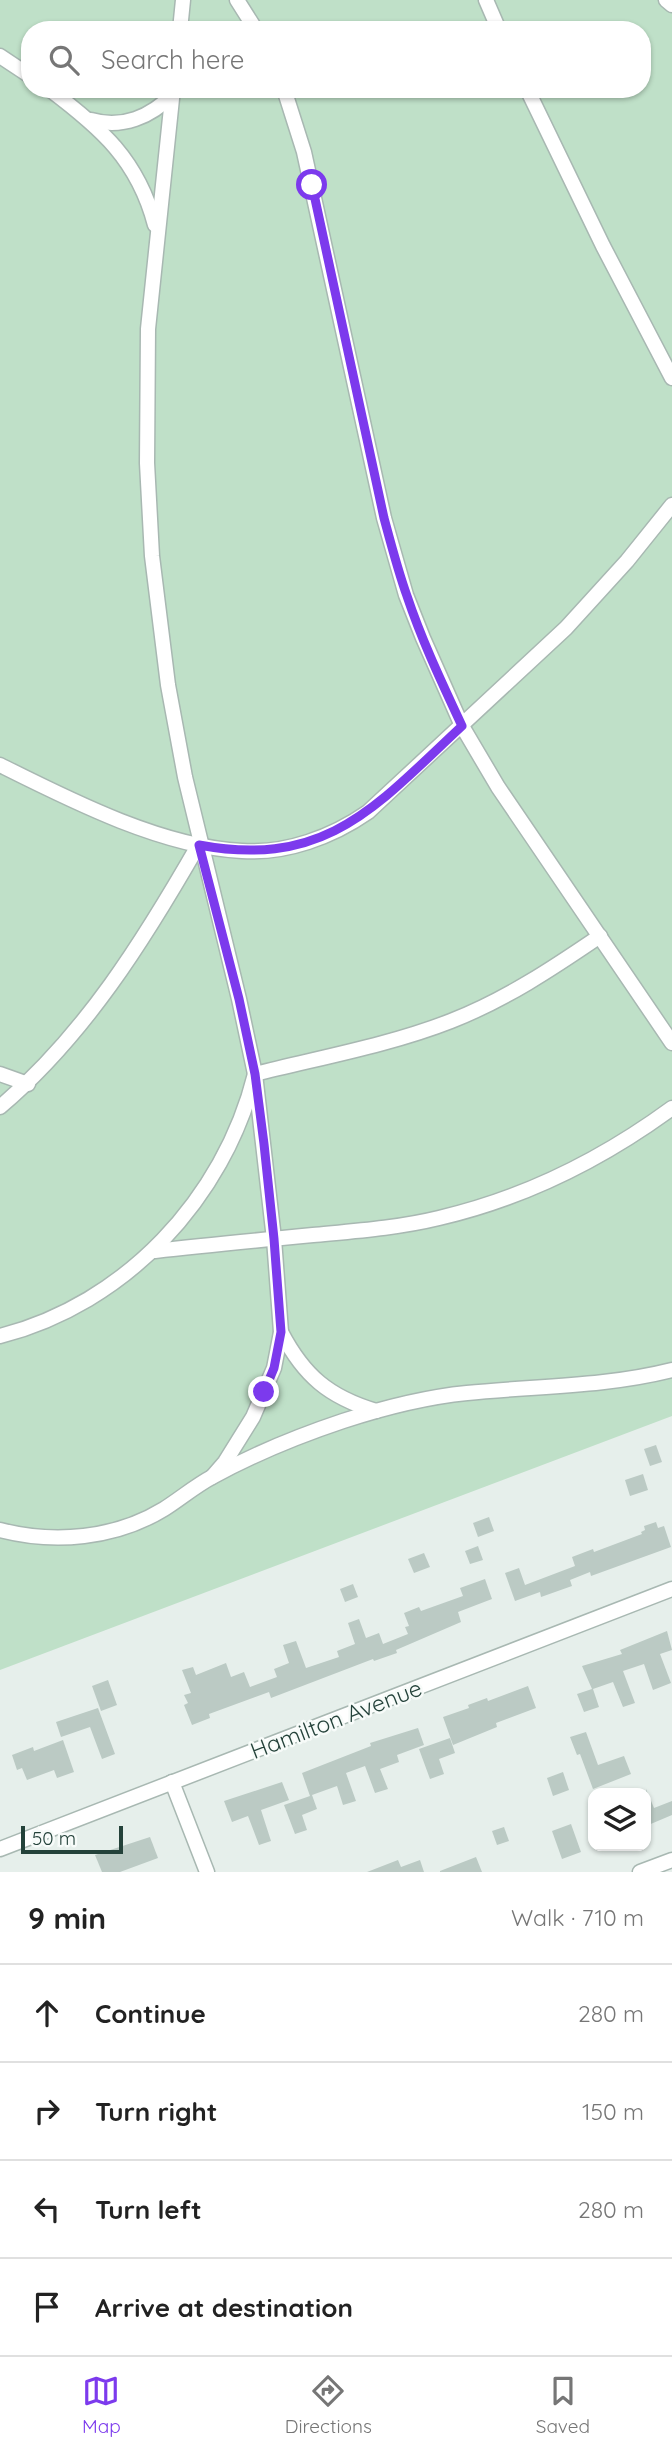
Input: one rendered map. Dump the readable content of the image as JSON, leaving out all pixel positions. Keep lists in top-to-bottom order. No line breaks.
{"streets":{"street":["Hamilton Avenue"]},"scale_bar":"50 m","page":{"search":"Search here","scale":"50 m","heading":["9 min","Walk · 710 m"],"list":[["Continue","280 m"],["Turn right","150 m"],["Turn left","280 m"],"Arrive at destination"],"nav":["Map","Directions","Saved"]}}
